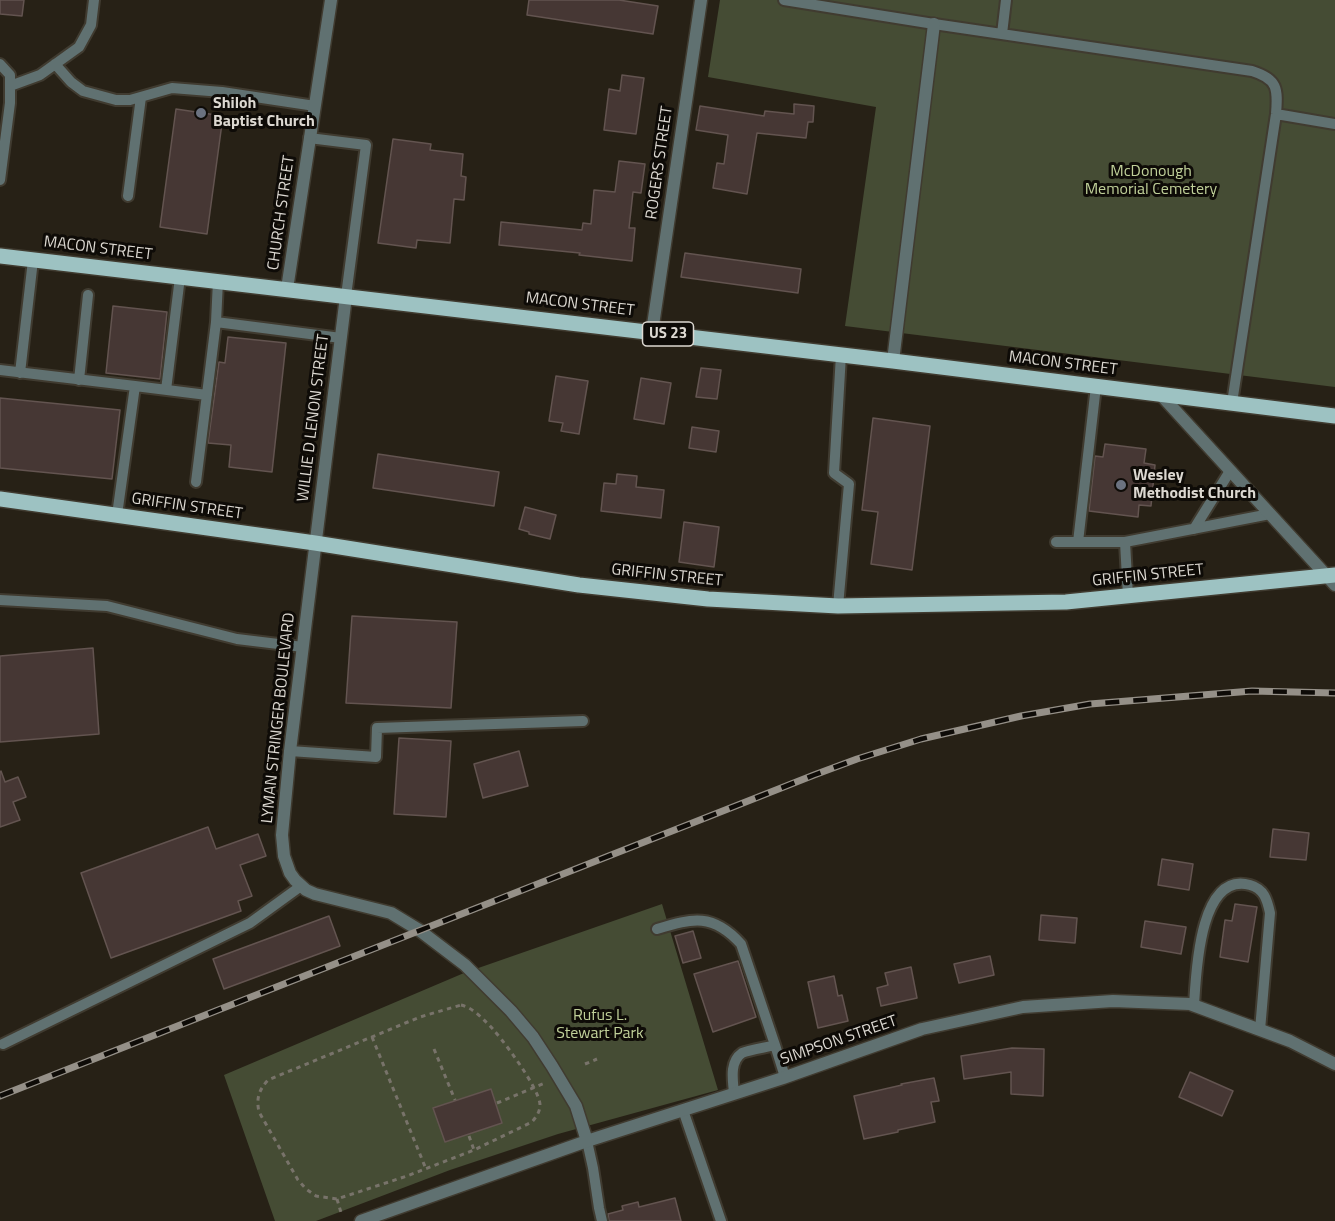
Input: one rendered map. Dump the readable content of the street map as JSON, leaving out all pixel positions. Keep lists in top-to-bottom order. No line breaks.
{"streets":{"main road":["MACON STREET","US 23","GRIFFIN STREET"],"street":["ROGERS STREET","CHURCH STREET","WILLIE D LENON STREET","LYMAN STRINGER BOULEVARD","SIMPSON STREET"]},"crossings":[["ROGERS STREET","MACON STREET"],["CHURCH STREET","MACON STREET"],["MACON STREET","WILLIE D LENON STREET"],["WILLIE D LENON STREET","GRIFFIN STREET"],["WILLIE D LENON STREET","LYMAN STRINGER BOULEVARD"],["GRIFFIN STREET","LYMAN STRINGER BOULEVARD"]],"parks":["McDonough Memorial Cemetery","Rufus L. Stewart Park"],"places":["Shiloh Baptist Church","Wesley Methodist Church"]}
